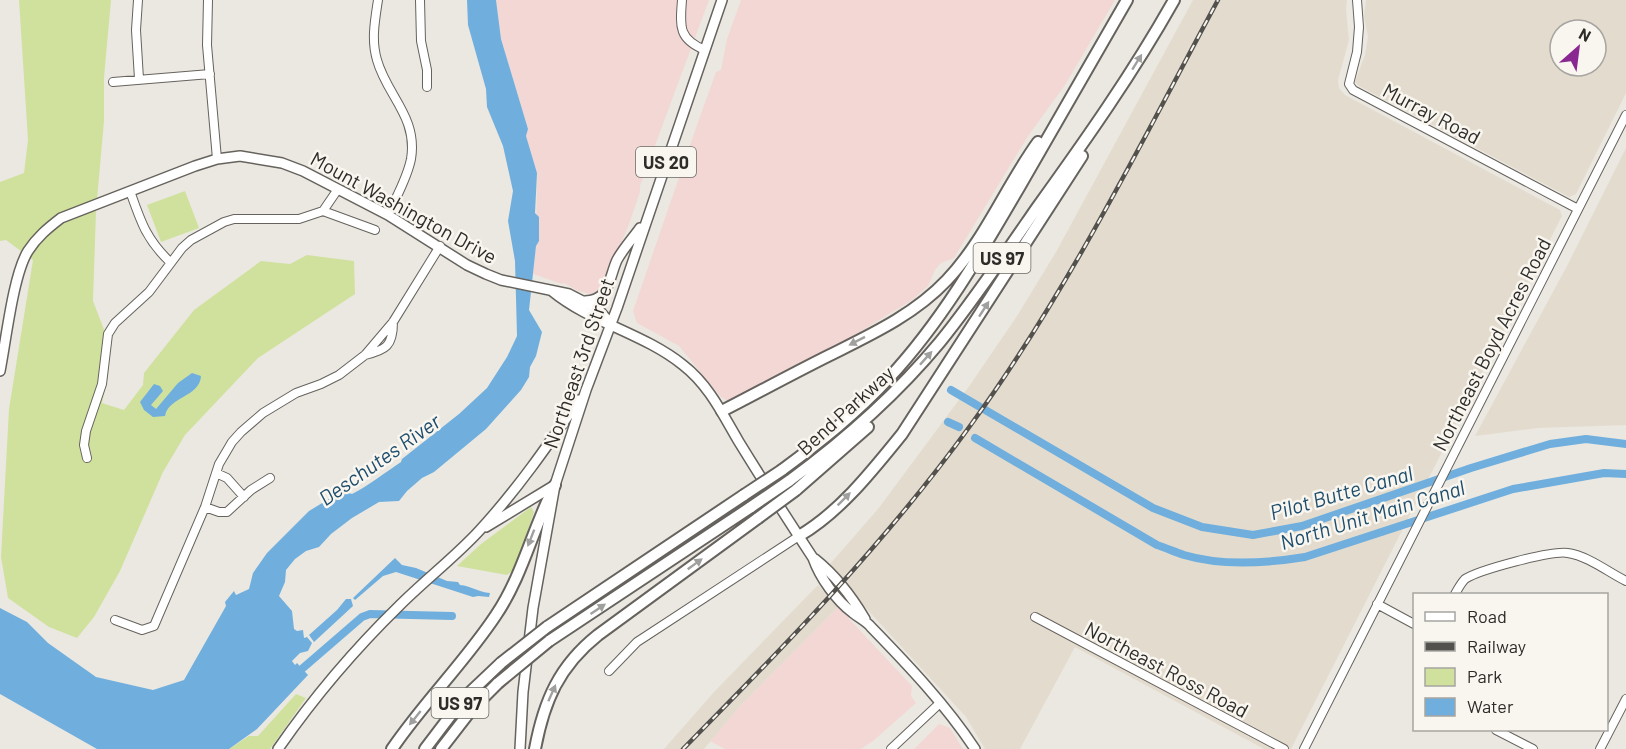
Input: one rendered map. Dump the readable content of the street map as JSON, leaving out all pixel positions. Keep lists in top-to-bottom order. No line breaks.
{"streets":{"highway":["US 97","Bend Parkway"],"main road":["US 20","Mount Washington Drive","Northeast 3rd Street"],"street":["Murray Road","Northeast Boyd Acres Road","Northeast Ross Road"]},"crossings":[["Murray Road","Northeast Boyd Acres Road"],["Mount Washington Drive","Northeast 3rd Street"]],"water":["Deschutes River","Pilot Butte Canal","North Unit Main Canal"],"legend":["Road","Railway","Park","Water"],"north":"top right"}
